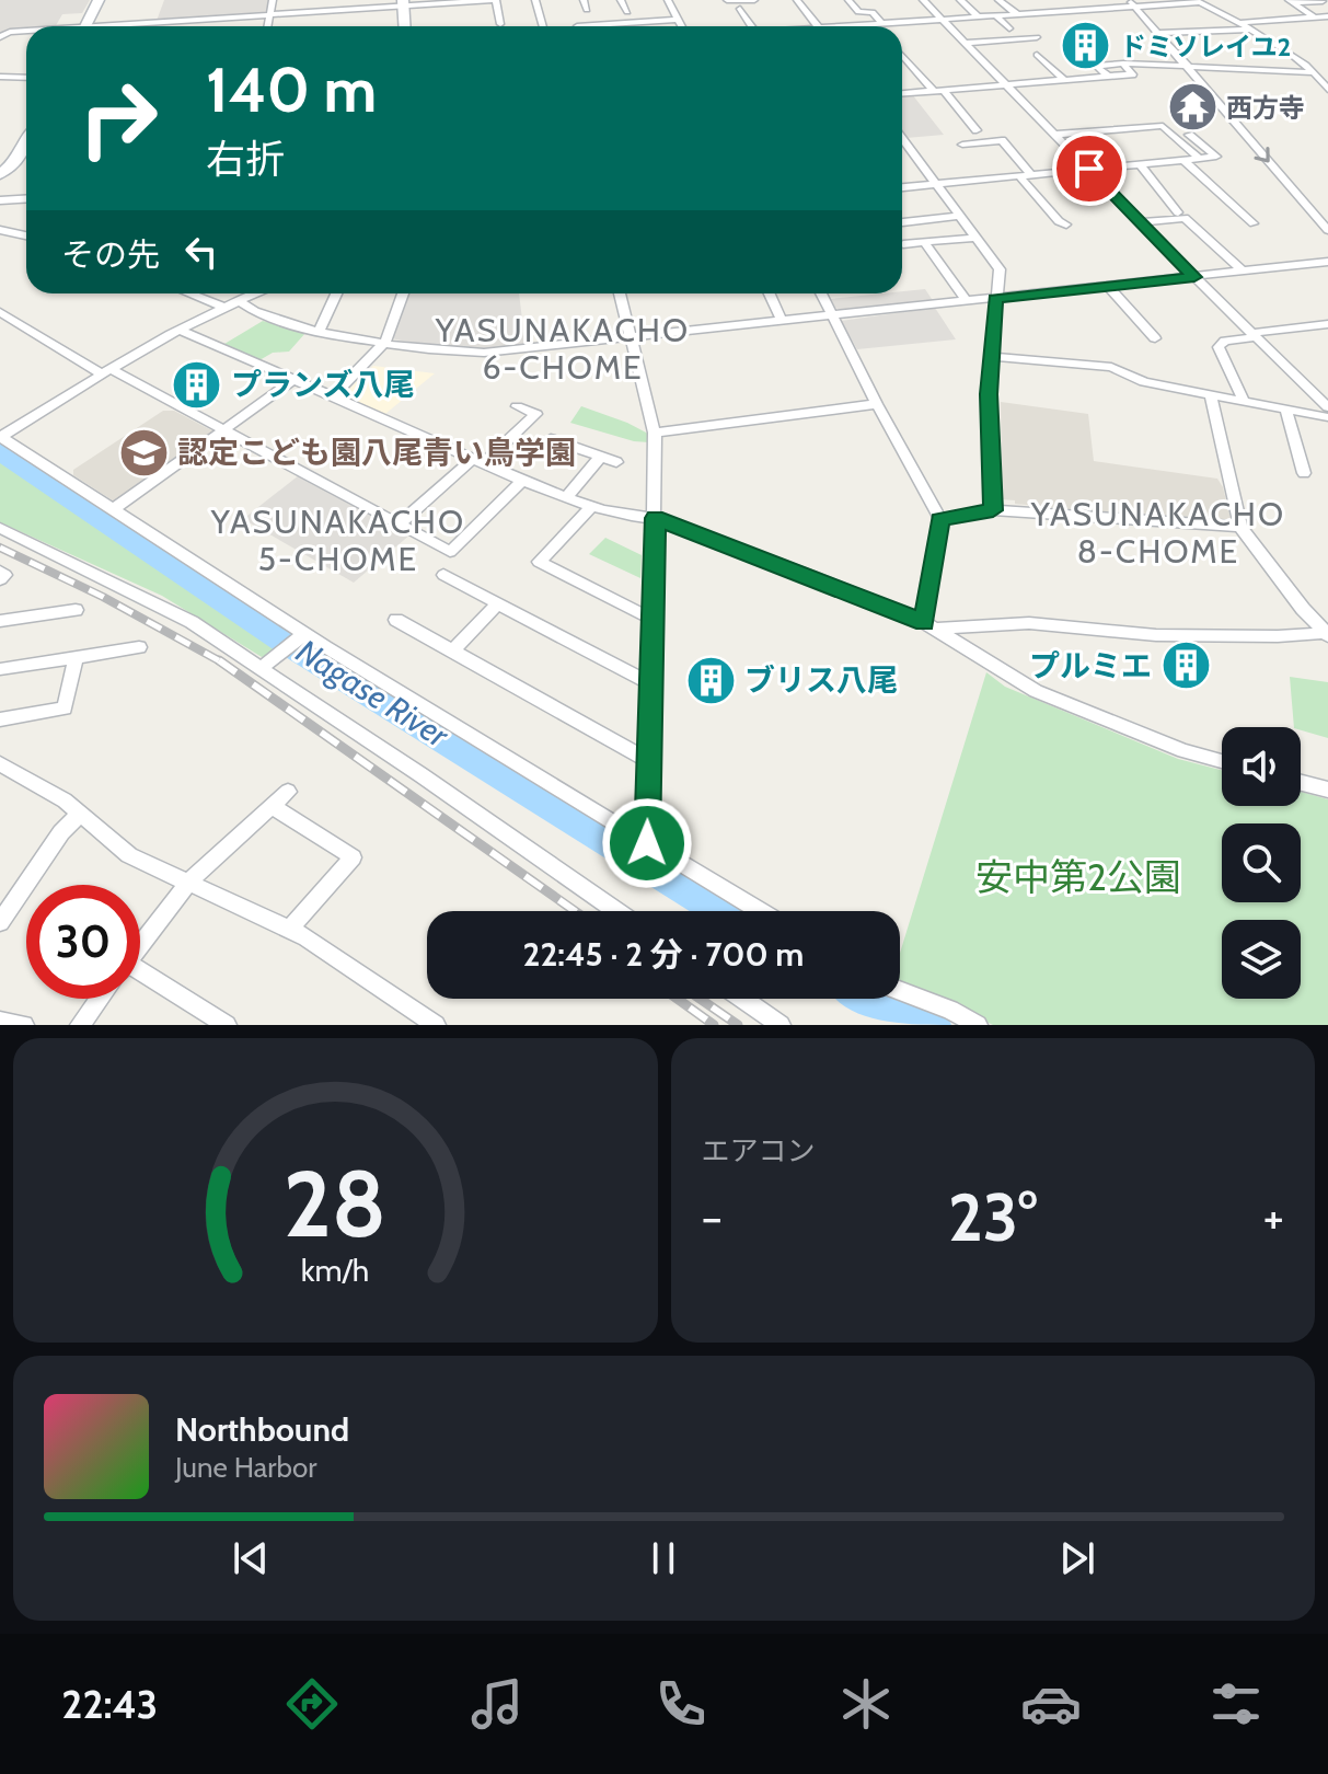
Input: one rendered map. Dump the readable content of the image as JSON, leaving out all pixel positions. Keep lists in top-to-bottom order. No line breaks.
{"districts":["YASUNAKACHO 6-CHOME","YASUNAKACHO 8-CHOME","YASUNAKACHO 5-CHOME"],"water":["Nagase River"],"parks":["安中第2公園"],"places":{"building":["ドミソレイユ2","プランズ八尾","プルミエ","ブリス八尾"],"temple":["西方寺"],"school or university":["認定こども園八尾青い鳥学園"]},"page":{"turn":["140 m","右折"],"then":"その先","limit":"30","trip":"22:45 · 2 分 · 700 m","tile":"エアコン","heat":["−","23°","+"],"song":["Northbound","June Harbor"],"tabs":"22:43","gauge":["28","km/h"]}}
